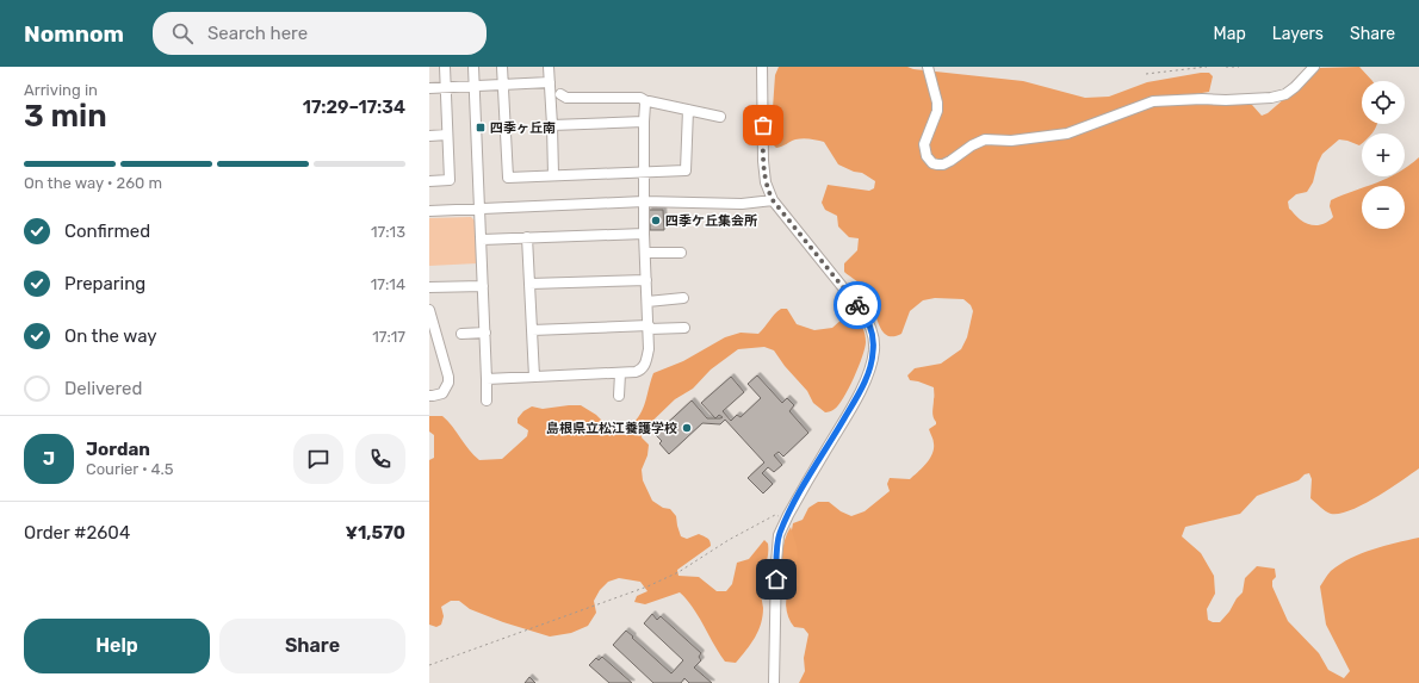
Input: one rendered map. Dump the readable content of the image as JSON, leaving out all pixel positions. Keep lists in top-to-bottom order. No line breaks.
{"places":{"transit":["四季ヶ丘南"],"other":["四季ケ丘集会所","島根県立松江養護学校"]},"page":{"header":"Nomnom","search":"Search here","nav":["Map","Layers","Share"],"heading":["3 min","Arriving in","17:29–17:34"],"panel":["Jordan","Courier · 4.5","Order #2604","¥1,570"],"map_buttons":["+","−"],"bar":"On the way · 260 m","list":[["Confirmed","17:13"],["Preparing","17:14"],["On the way","17:17"],"Delivered"],"round":"J","buttons":["Help","Share"]}}
